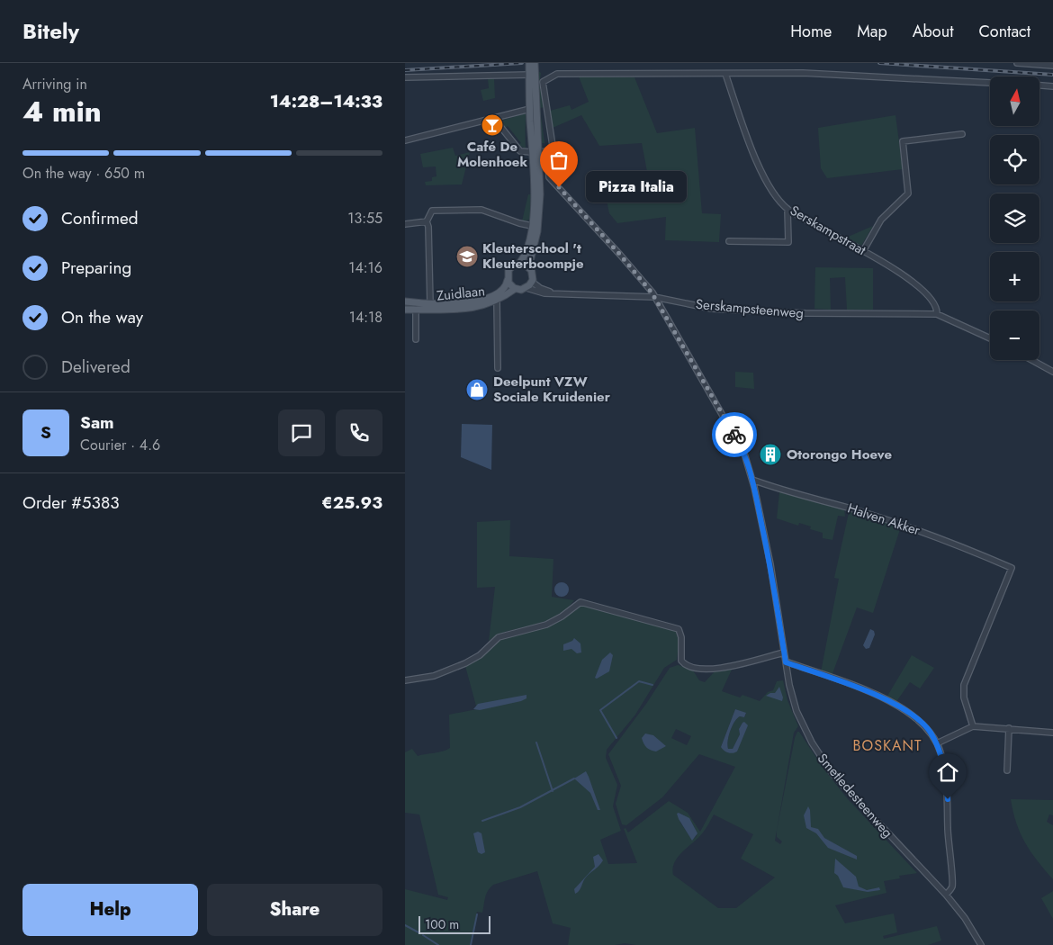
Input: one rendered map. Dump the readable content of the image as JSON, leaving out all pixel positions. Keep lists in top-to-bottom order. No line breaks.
{"streets":{"main road":["Zuidlaan"],"street":["Serskampstraat","Serskampsteenweg","Halven Akker","Smetledesteenweg"]},"crossings":[["Serskampstraat","Serskampsteenweg"],["Serskampsteenweg","Smetledesteenweg"],["Halven Akker","Smetledesteenweg"]],"districts":["BOSKANT"],"places":{"bar":["Café De Molenhoek"],"other":["Pizza Italia"],"school or university":["Kleuterschool 't Kleuterboompje"],"shop":["Deelpunt VZW Sociale Kruidenier"],"building":["Otorongo Hoeve"]},"scale_bar":"100 m","north":"top","page":{"header":"Bitely","nav":["Home","Map","About","Contact"],"heading":["4 min","Arriving in","14:28–14:33"],"panel":["Sam","Courier · 4.6","Order #5383","€25.93"],"map_buttons":["+","−"],"bar":"On the way · 650 m","bubble":"Pizza Italia","list":[["Confirmed","13:55"],["Preparing","14:16"],["On the way","14:18"],"Delivered"],"round":"S","buttons":["Help","Share"],"scale":"100 m"}}
